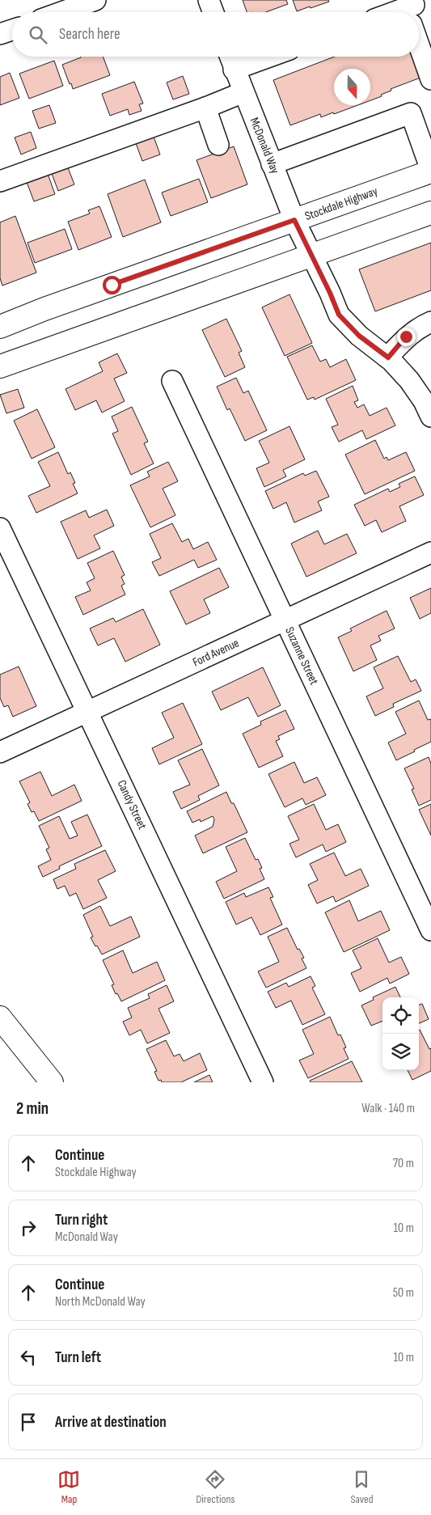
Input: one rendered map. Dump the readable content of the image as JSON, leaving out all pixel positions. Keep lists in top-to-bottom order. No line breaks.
{"streets":{"main road":["Stockdale Highway"],"street":["McDonald Way","Ford Avenue","Suzanne Street","Candy Street"]},"crossings":[["McDonald Way","Stockdale Highway"],["Ford Avenue","Suzanne Street"],["Ford Avenue","Candy Street"]],"north":"bottom","page":{"search":"Search here","heading":["2 min","Walk · 140 m"],"list":[["Continue","Stockdale Highway","70 m"],["Turn right","McDonald Way","10 m"],["Continue","North McDonald Way","50 m"],["Turn left","10 m"],"Arrive at destination"],"nav":["Map","Directions","Saved"]}}
